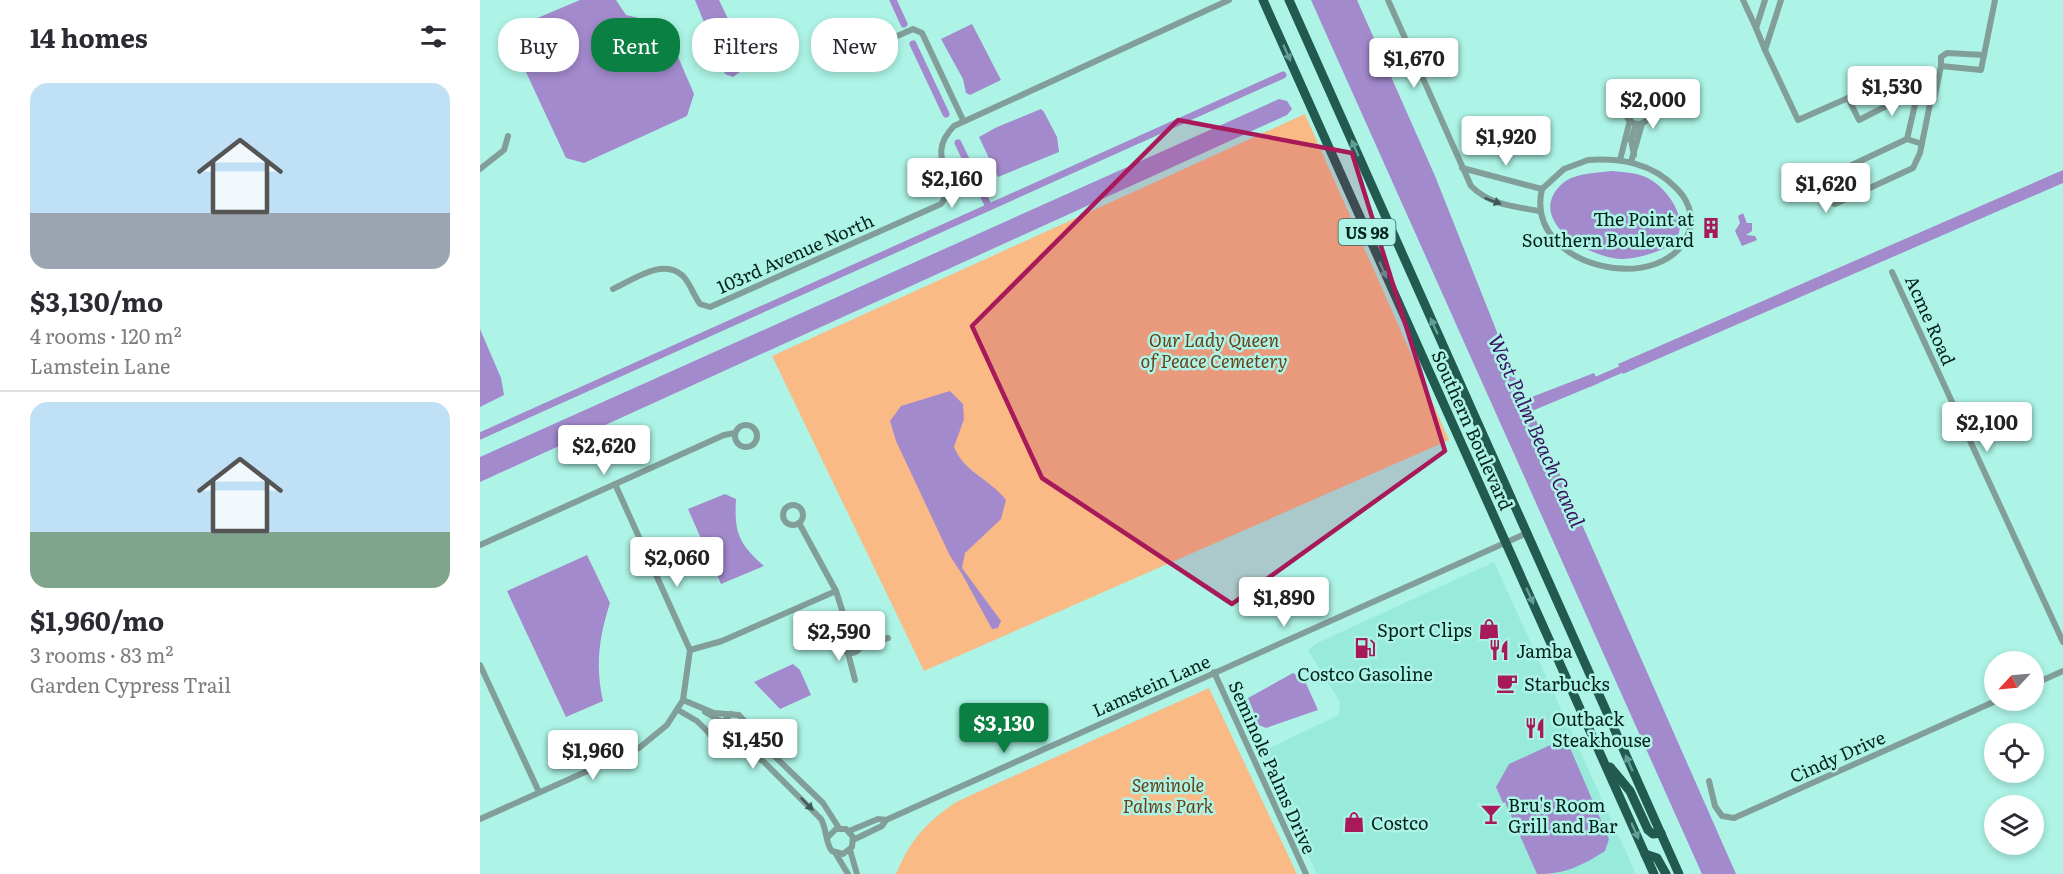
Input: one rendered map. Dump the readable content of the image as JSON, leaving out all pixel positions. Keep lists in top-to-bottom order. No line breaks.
{"streets":{"highway":["US 98","Southern Boulevard"],"street":["103rd Avenue North","Acme Road","Lamstein Lane","Cindy Drive","Seminole Palms Drive"]},"crossings":[["Southern Boulevard","Lamstein Lane"],["Lamstein Lane","Seminole Palms Drive"]],"water":["West Palm Beach Canal"],"parks":["Our Lady Queen of Peace Cemetery","Seminole Palms Park"],"places":{"building":["The Point at Southern Boulevard"],"shop":["Sport Clips","Costco"],"fuel station":["Costco Gasoline"],"restaurant":["Jamba","Outback Steakhouse"],"cafe":["Starbucks"],"bar":["Bru's Room Grill and Bar"]},"north":"bottom left","page":{"heading":"14 homes","chip":["Buy","Rent","Filters","New"],"price":["$1,670","$1,530","$2,000","$1,920","$2,160","$1,620","$2,100","$2,620","$2,060","$1,890","$2,590","$3,130","$1,450","$1,960"],"list":[{"name":"$3,130/mo","note":"4 rooms · 120 m² · Lamstein Lane"},{"name":"$1,960/mo","note":"3 rooms · 83 m² · Garden Cypress Trail"}]}}
